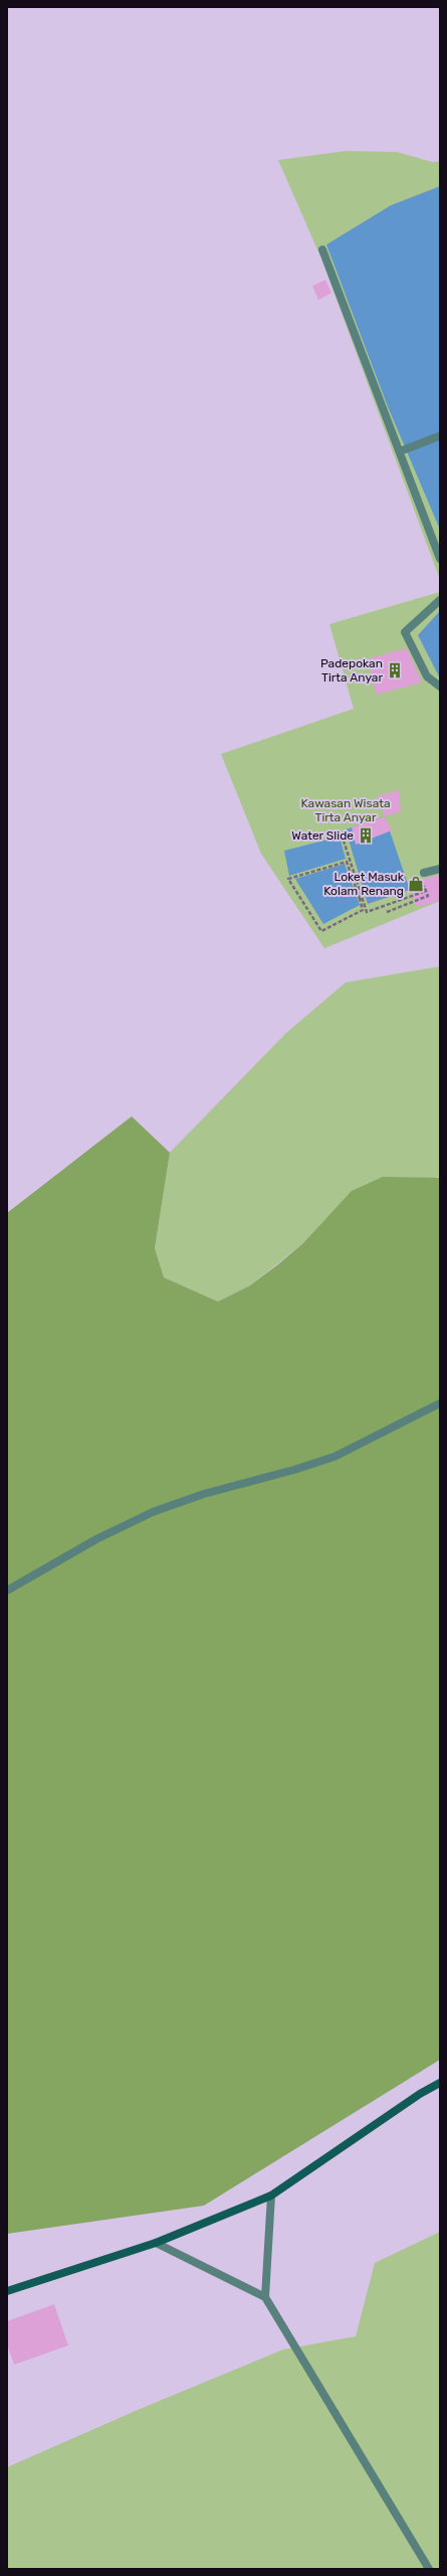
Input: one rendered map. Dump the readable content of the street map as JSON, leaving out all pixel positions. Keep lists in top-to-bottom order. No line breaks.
{"parks":["Kawasan Wisata Tirta Anyar"],"places":{"building":["Padepokan Tirta Anyar","Water Slide"],"shop":["Loket Masuk Kolam Renang"]}}
